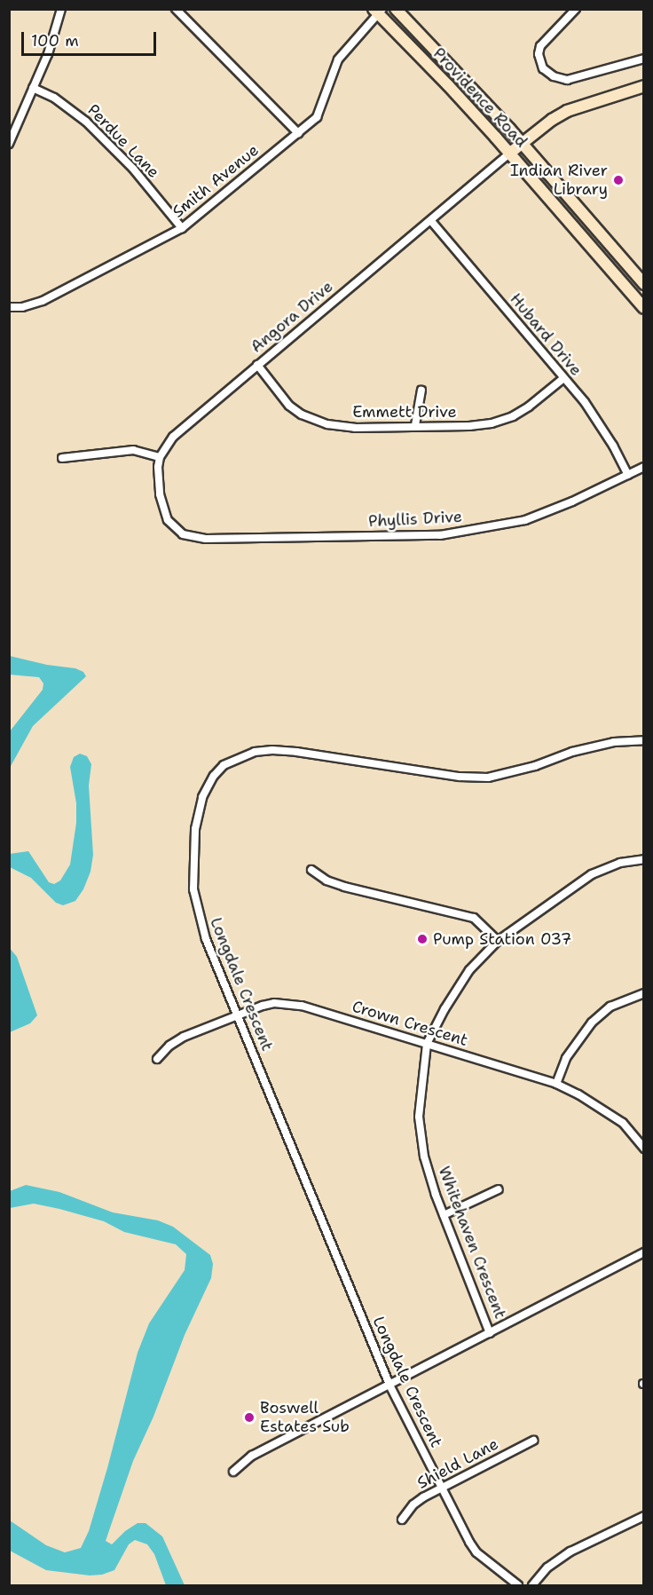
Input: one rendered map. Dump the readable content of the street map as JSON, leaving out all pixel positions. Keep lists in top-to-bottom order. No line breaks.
{"streets":{"main road":["Providence Road"],"street":["Perdue Lane","Smith Avenue","Angora Drive","Hubard Drive","Emmett Drive","Phyllis Drive","Longdale Crescent","Crown Crescent","Whitehaven Crescent","Shield Lane"]},"crossings":[["Providence Road","Smith Avenue"],["Providence Road","Angora Drive"],["Perdue Lane","Smith Avenue"],["Angora Drive","Hubard Drive"],["Angora Drive","Emmett Drive"],["Angora Drive","Phyllis Drive"],["Hubard Drive","Emmett Drive"],["Hubard Drive","Phyllis Drive"],["Longdale Crescent","Crown Crescent"],["Longdale Crescent","Shield Lane"],["Crown Crescent","Whitehaven Crescent"]],"places":["Indian River Library","Pump Station 037","Boswell Estates Sub"],"scale_bar":"100 m"}
